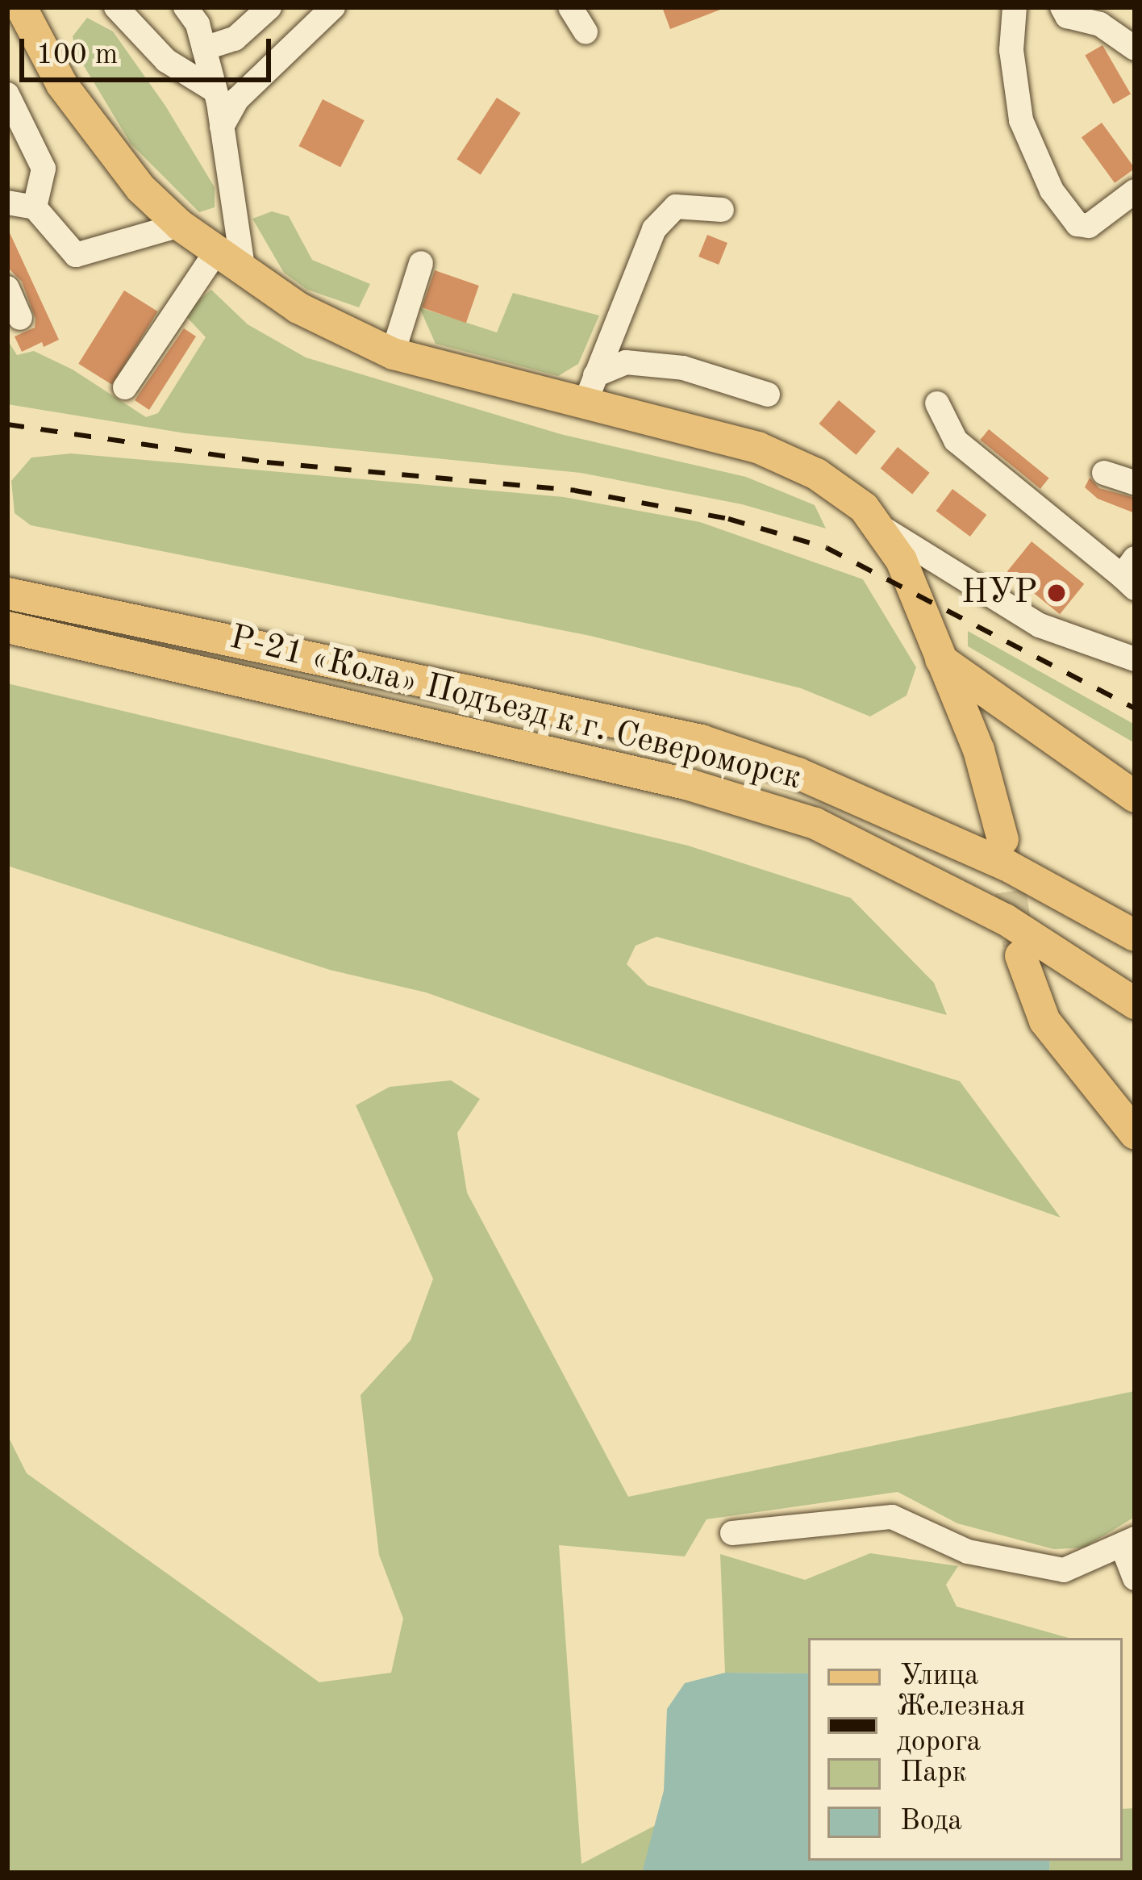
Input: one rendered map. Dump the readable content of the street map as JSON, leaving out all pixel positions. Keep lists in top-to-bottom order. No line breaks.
{"streets":{"main road":["Р-21 «Кола» Подъезд к г. Североморск"]},"places":["НУР"],"legend":["Улица","Железная дорога","Парк","Вода"],"scale_bar":"100 m"}
